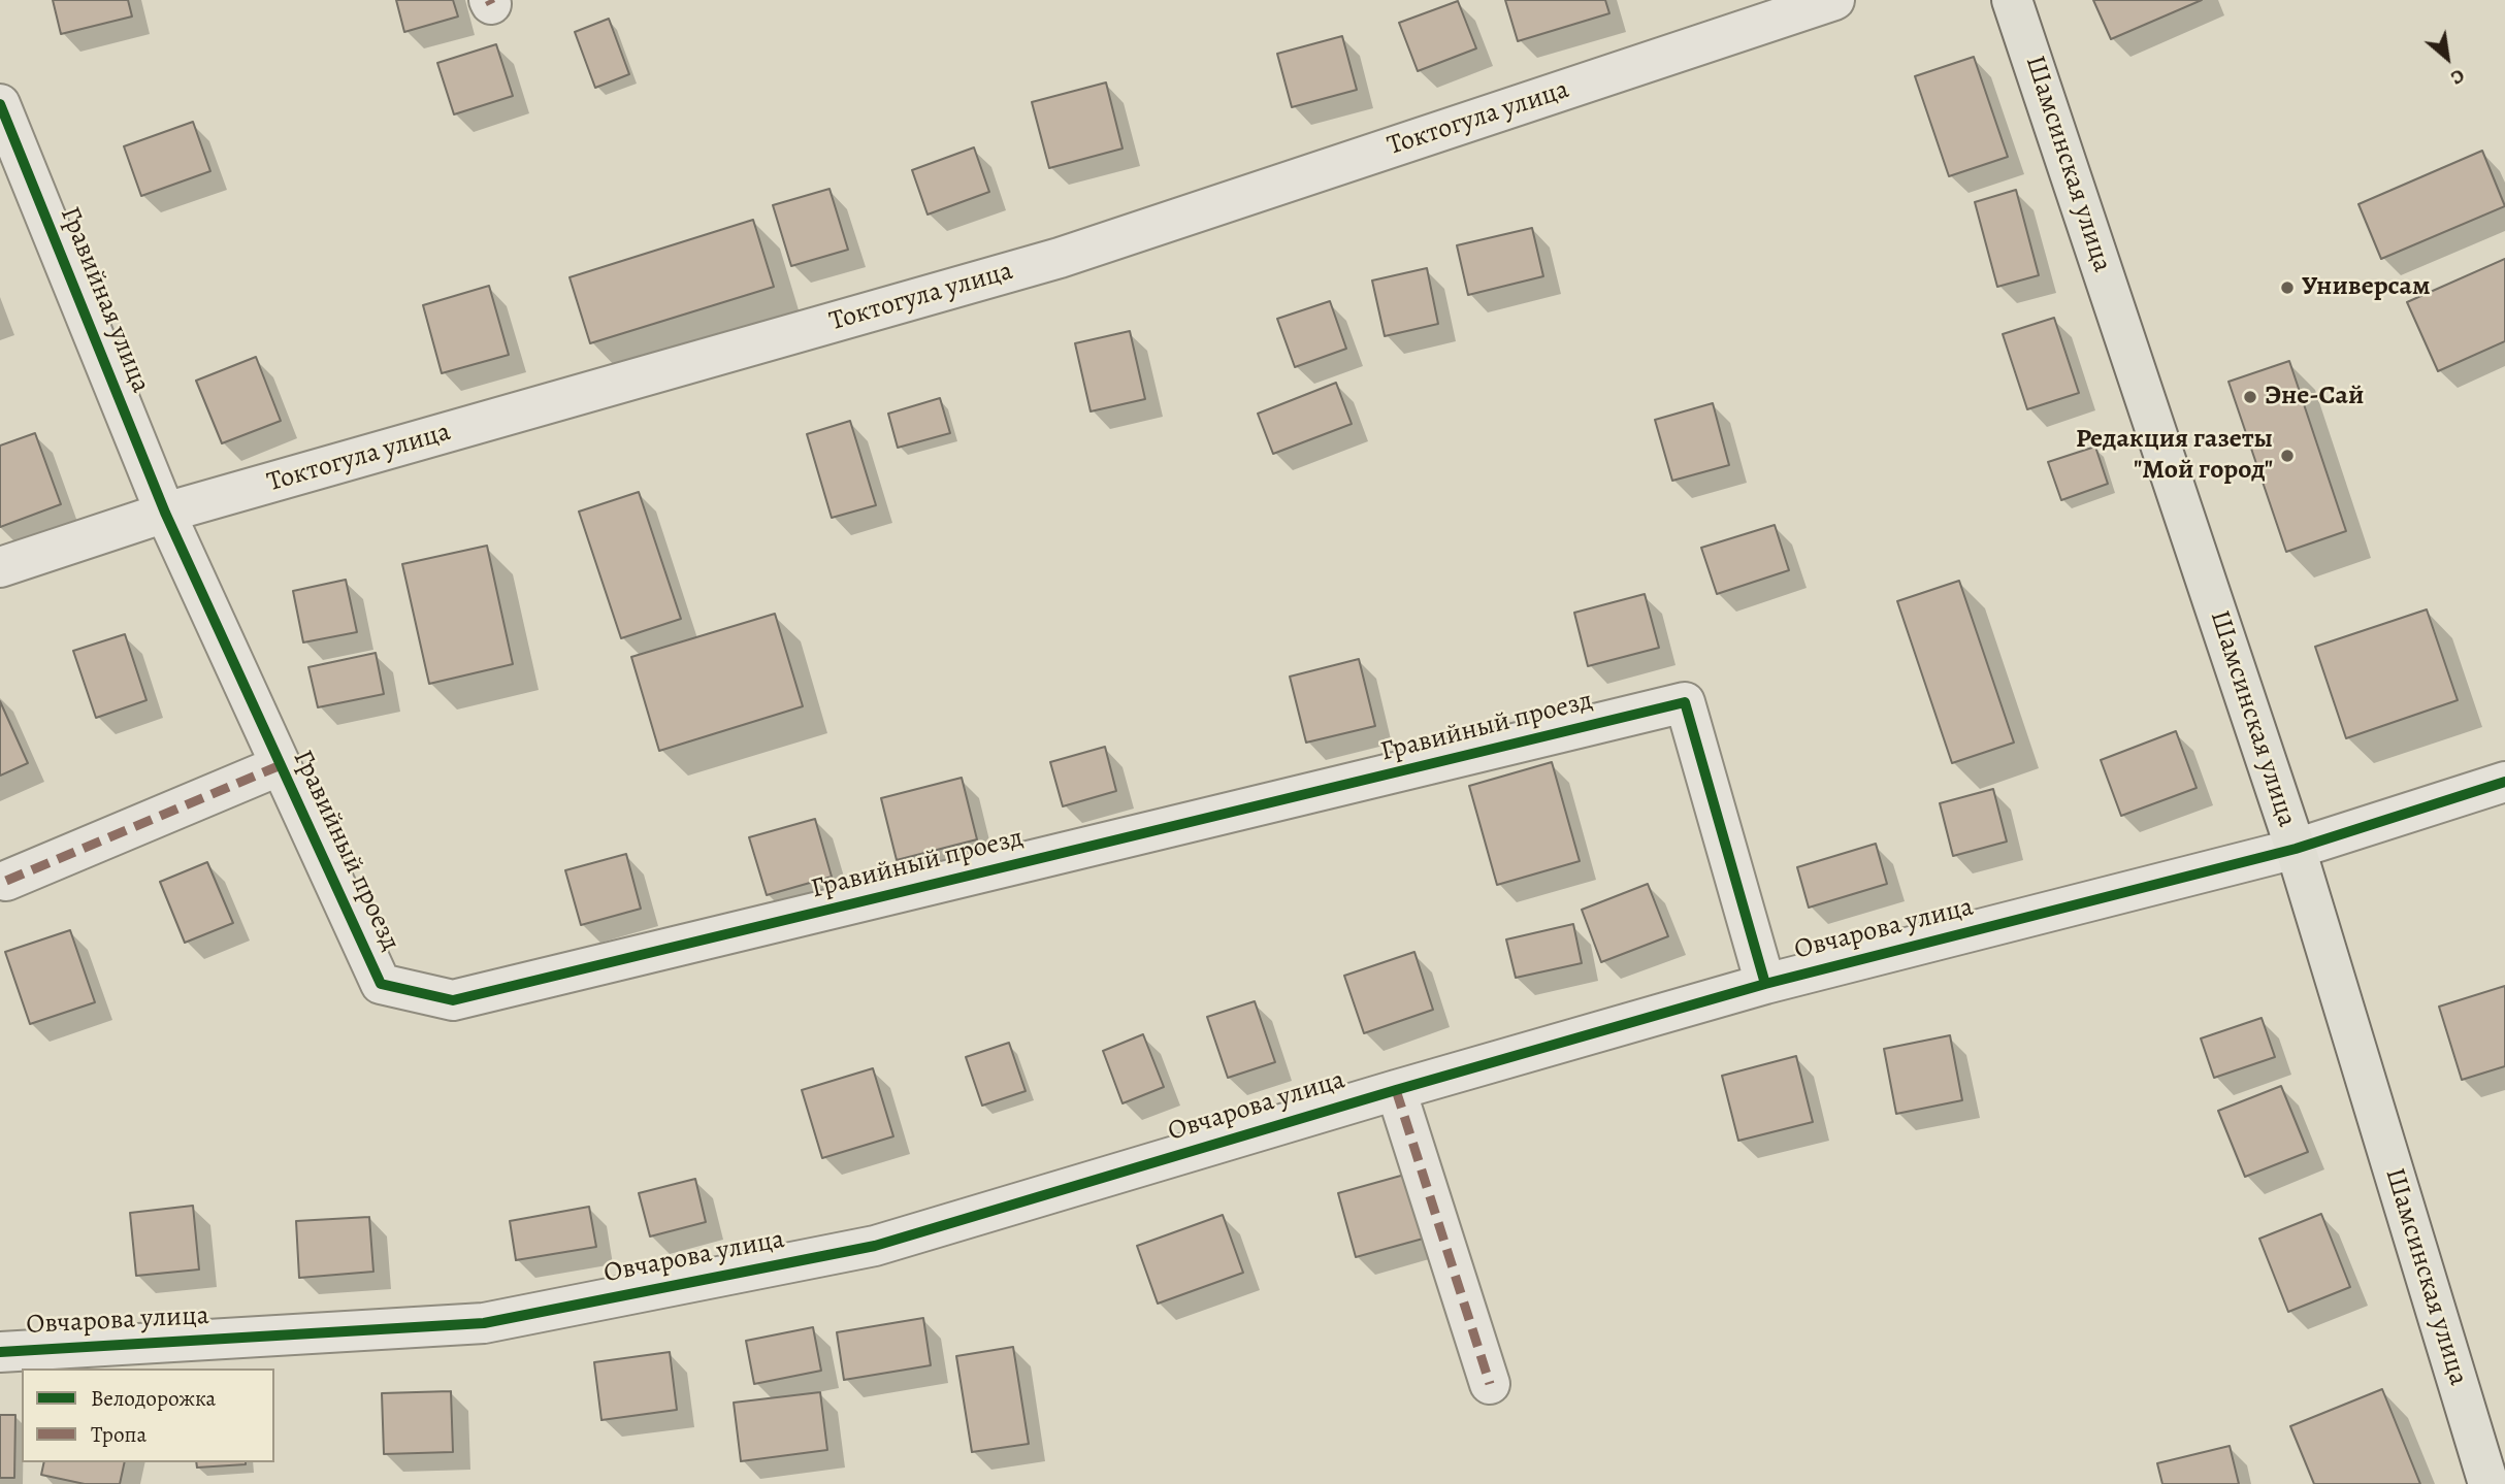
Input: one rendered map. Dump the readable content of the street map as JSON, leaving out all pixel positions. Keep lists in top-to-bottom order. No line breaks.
{"streets":{"main road":["Шамсинская улица"],"street":["Токтогула улица","Гравийная улица","Гравийный проезд","Овчарова улица"]},"crossings":[["Токтогула улица","Гравийная улица"],["Токтогула улица","Гравийный проезд"],["Шамсинская улица","Овчарова улица"],["Гравийная улица","Гравийный проезд"],["Гравийный проезд","Овчарова улица"]],"places":["Универсам","Эне-Сай","Редакция газеты \"Мой город\""],"legend":["Велодорожка","Тропа"],"north":"bottom right"}
